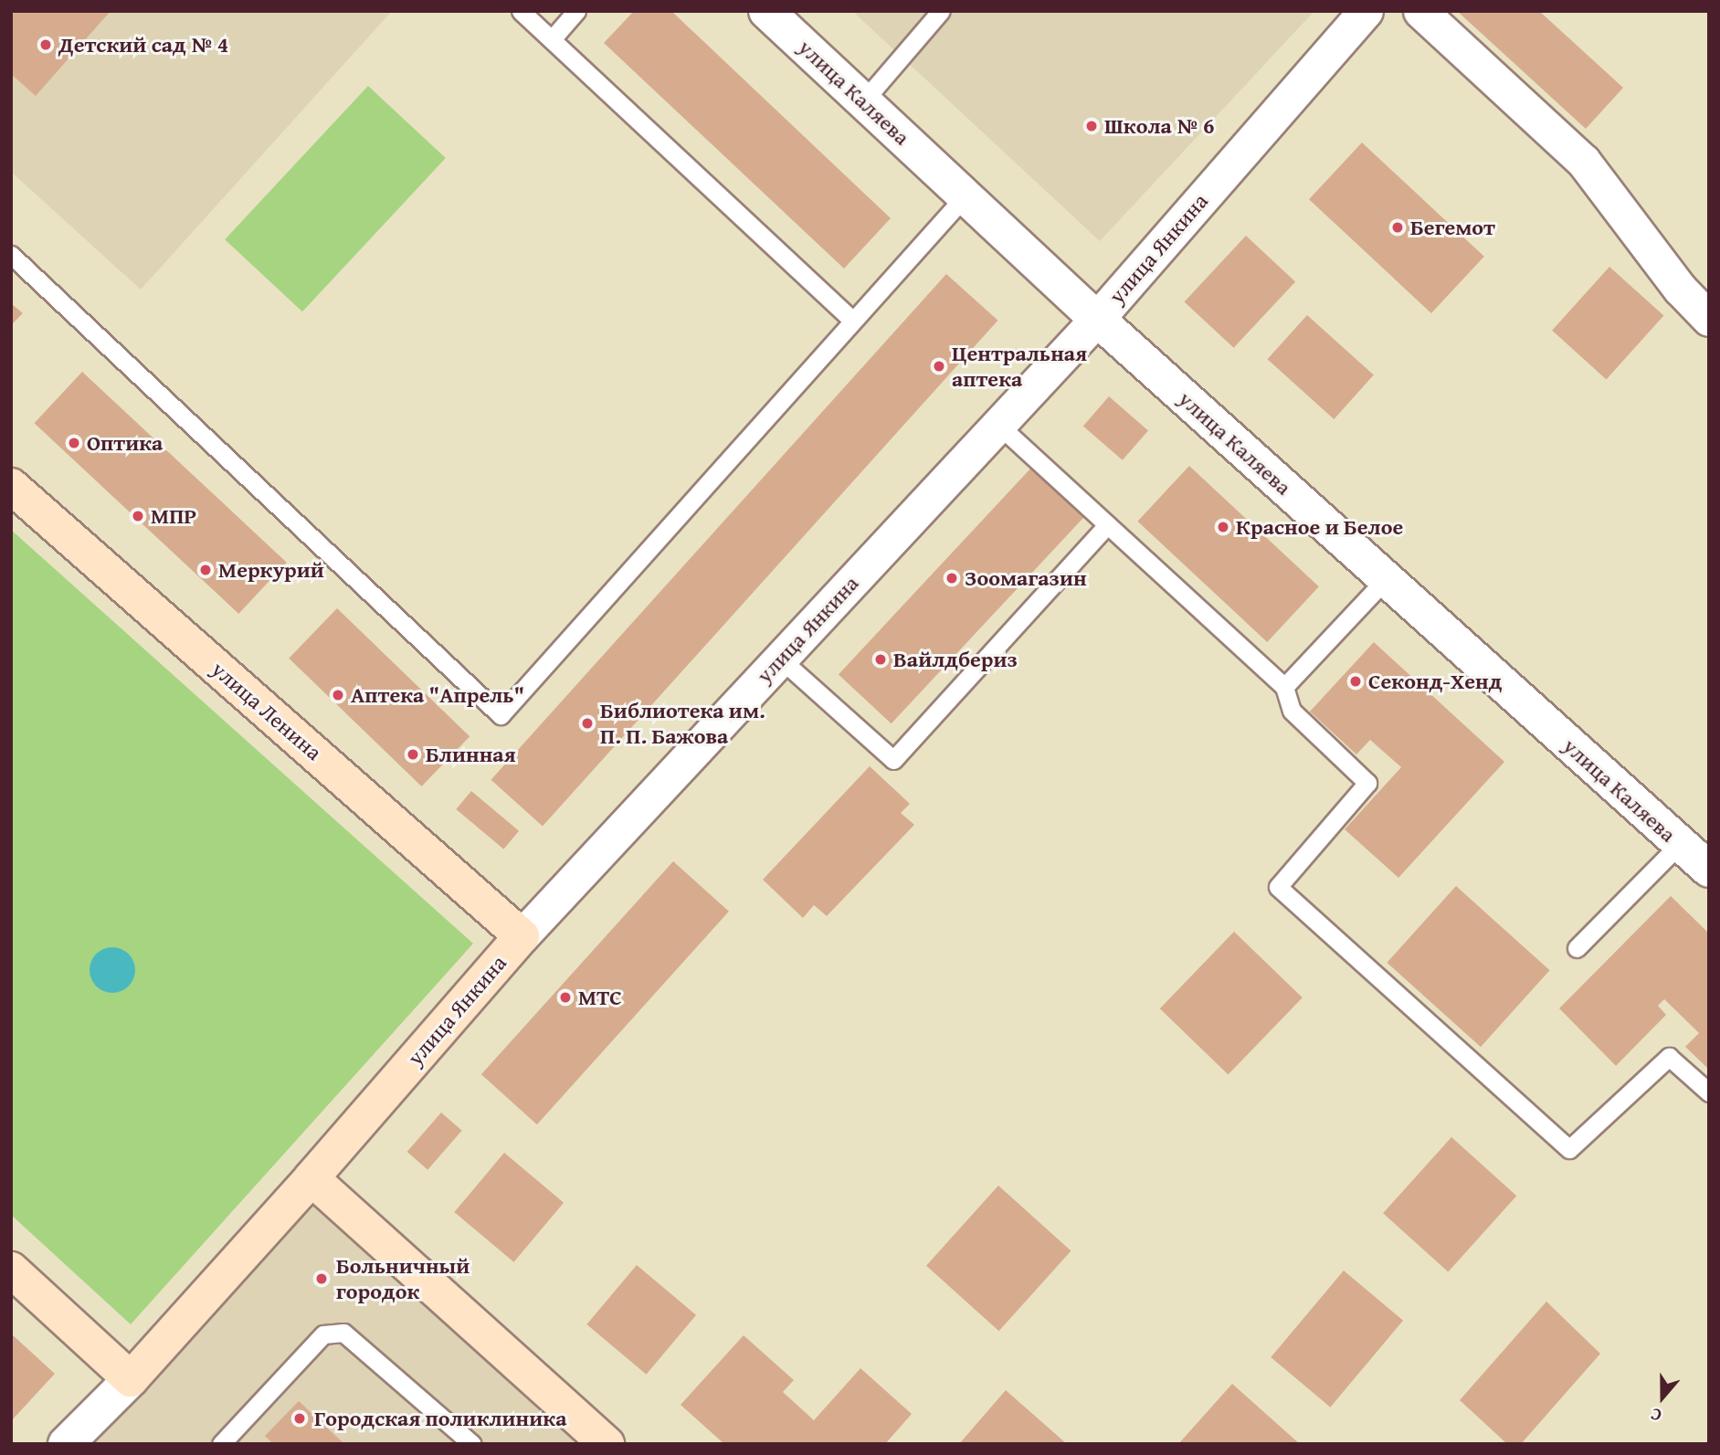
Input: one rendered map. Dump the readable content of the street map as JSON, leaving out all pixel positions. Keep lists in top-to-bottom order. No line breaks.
{"streets":{"main road":["улица Янкина","улица Ленина"],"street":["улица Каляева"]},"crossings":[["улица Каляева","улица Янкина"],["улица Янкина","улица Ленина"]],"places":["Детский сад № 4","Школа № 6","Бегемот","Центральная аптека","Оптика","МПР","Красное и Белое","Меркурий","Зоомагазин","Вайлдбериз","Секонд-Хенд","Аптека \"Апрель\"","Библиотека им. П. П. Бажова","Блинная","МТС","Больничный городок","Городская поликлиника"],"north":"bottom"}
